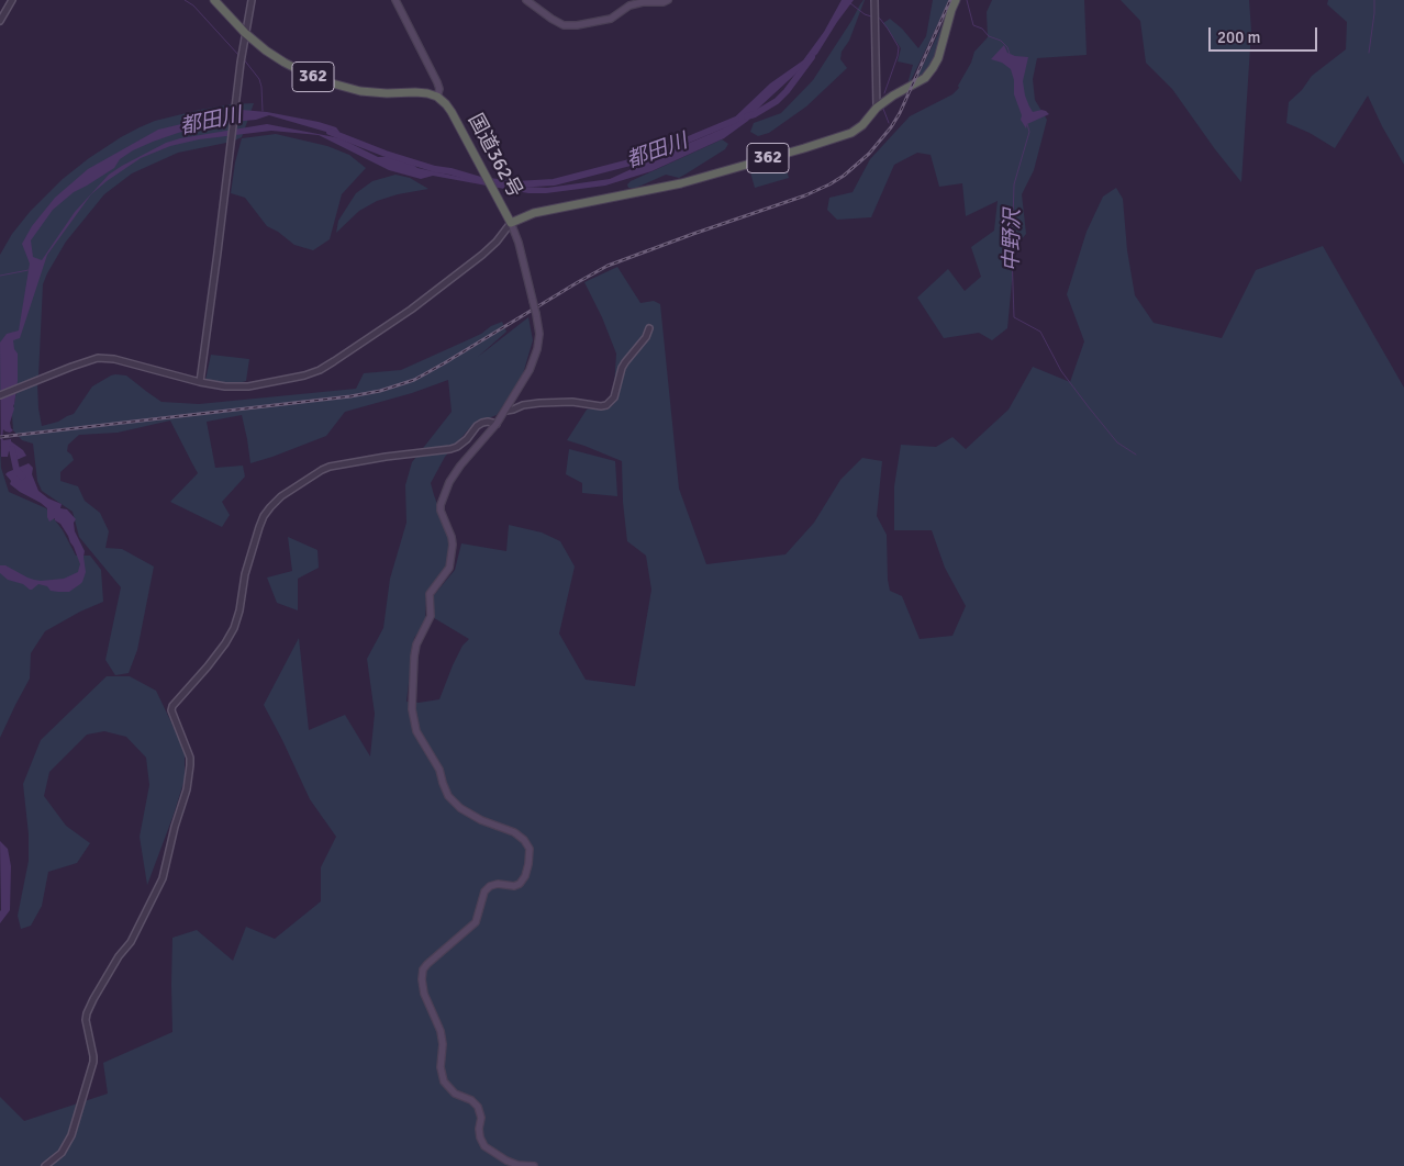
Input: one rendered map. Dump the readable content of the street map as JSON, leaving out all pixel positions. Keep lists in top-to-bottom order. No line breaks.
{"streets":{"highway":["362","国道362号"]},"crossings":[["362","国道362号"]],"water":["都田川","中野沢"],"scale_bar":"200 m"}
